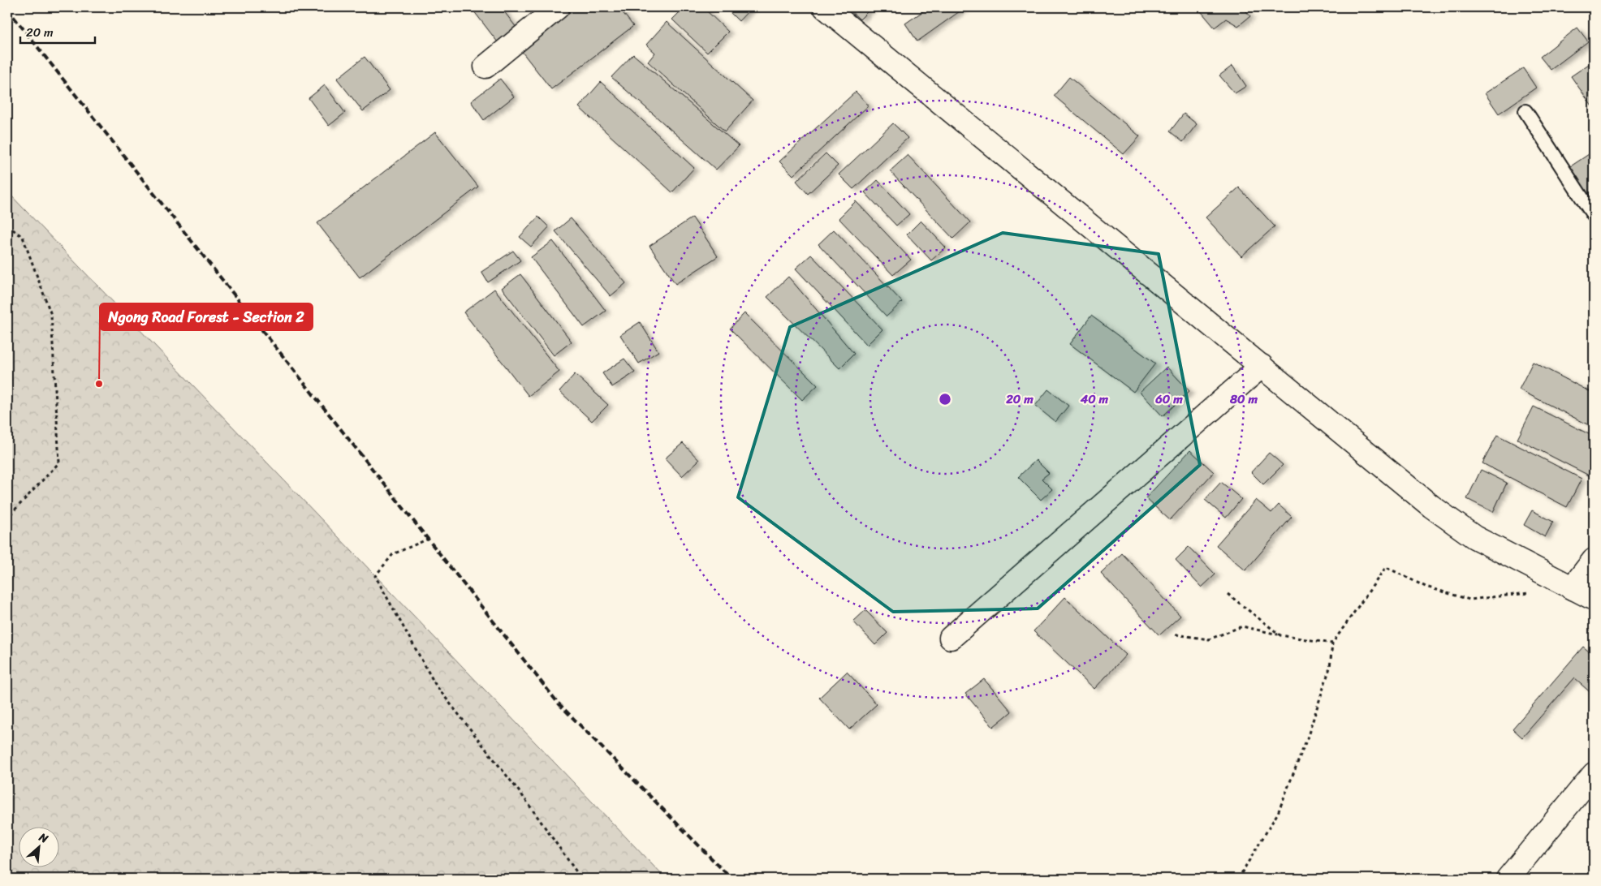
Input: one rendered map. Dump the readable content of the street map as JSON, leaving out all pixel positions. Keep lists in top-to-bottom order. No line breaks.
{"places":["Ngong Road Forest - Section 2"],"scale_bar":"20 m","north":"top right","rings":["20 m","40 m","60 m","80 m"]}
